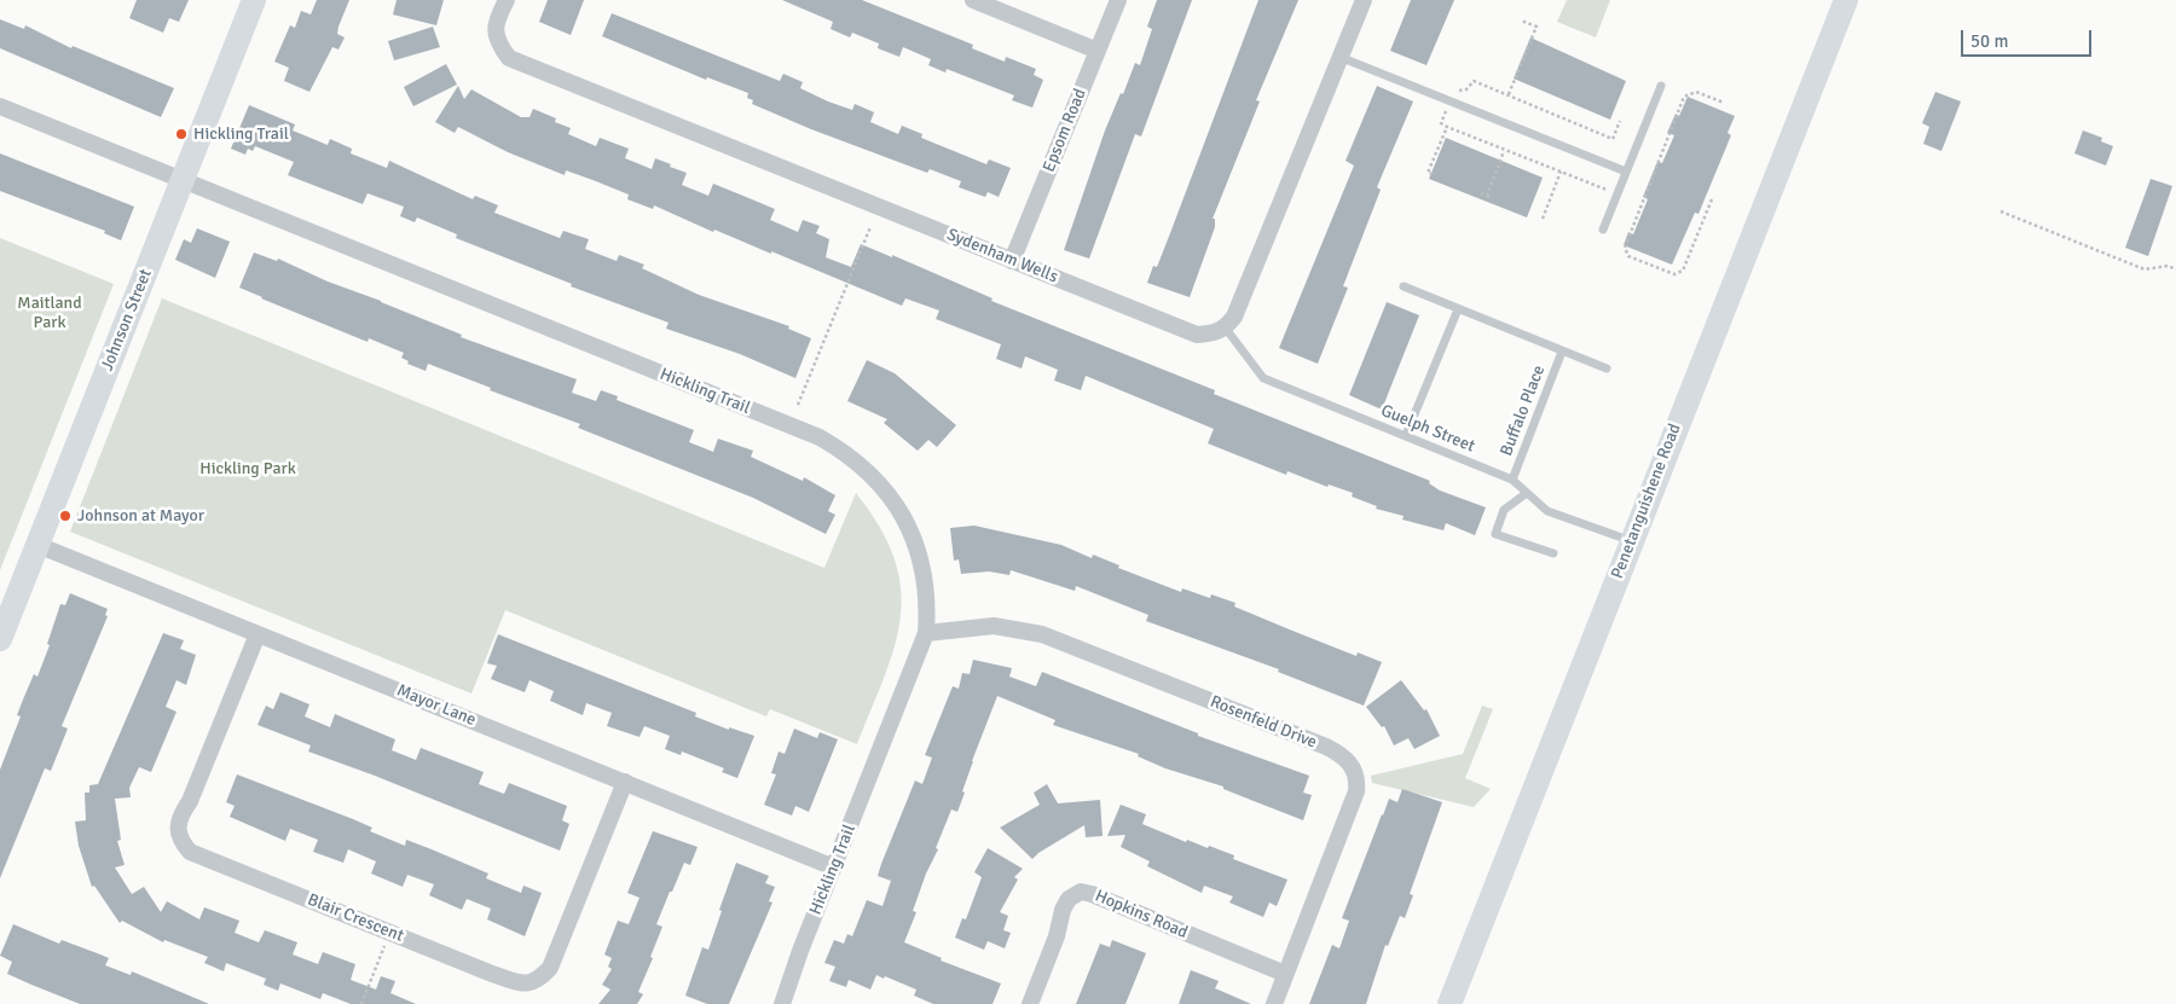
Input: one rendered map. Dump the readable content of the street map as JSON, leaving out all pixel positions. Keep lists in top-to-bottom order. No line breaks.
{"streets":{"main road":["Johnson Street","Penetanguishene Road"],"street":["Epsom Road","Sydenham Wells","Hickling Trail","Mayor Lane","Rosenfeld Drive","Hopkins Road","Blair Crescent"],"lane":["Buffalo Place","Guelph Street"]},"crossings":[["Epsom Road","Sydenham Wells"],["Sydenham Wells","Guelph Street"],["Johnson Street","Hickling Trail"],["Johnson Street","Mayor Lane"],["Hickling Trail","Mayor Lane"],["Hickling Trail","Rosenfeld Drive"],["Buffalo Place","Guelph Street"],["Guelph Street","Penetanguishene Road"],["Mayor Lane","Blair Crescent"],["Rosenfeld Drive","Hopkins Road"]],"parks":["Maitland Park","Hickling Park"],"places":["Hickling Trail","Johnson at Mayor"],"scale_bar":"50 m"}
